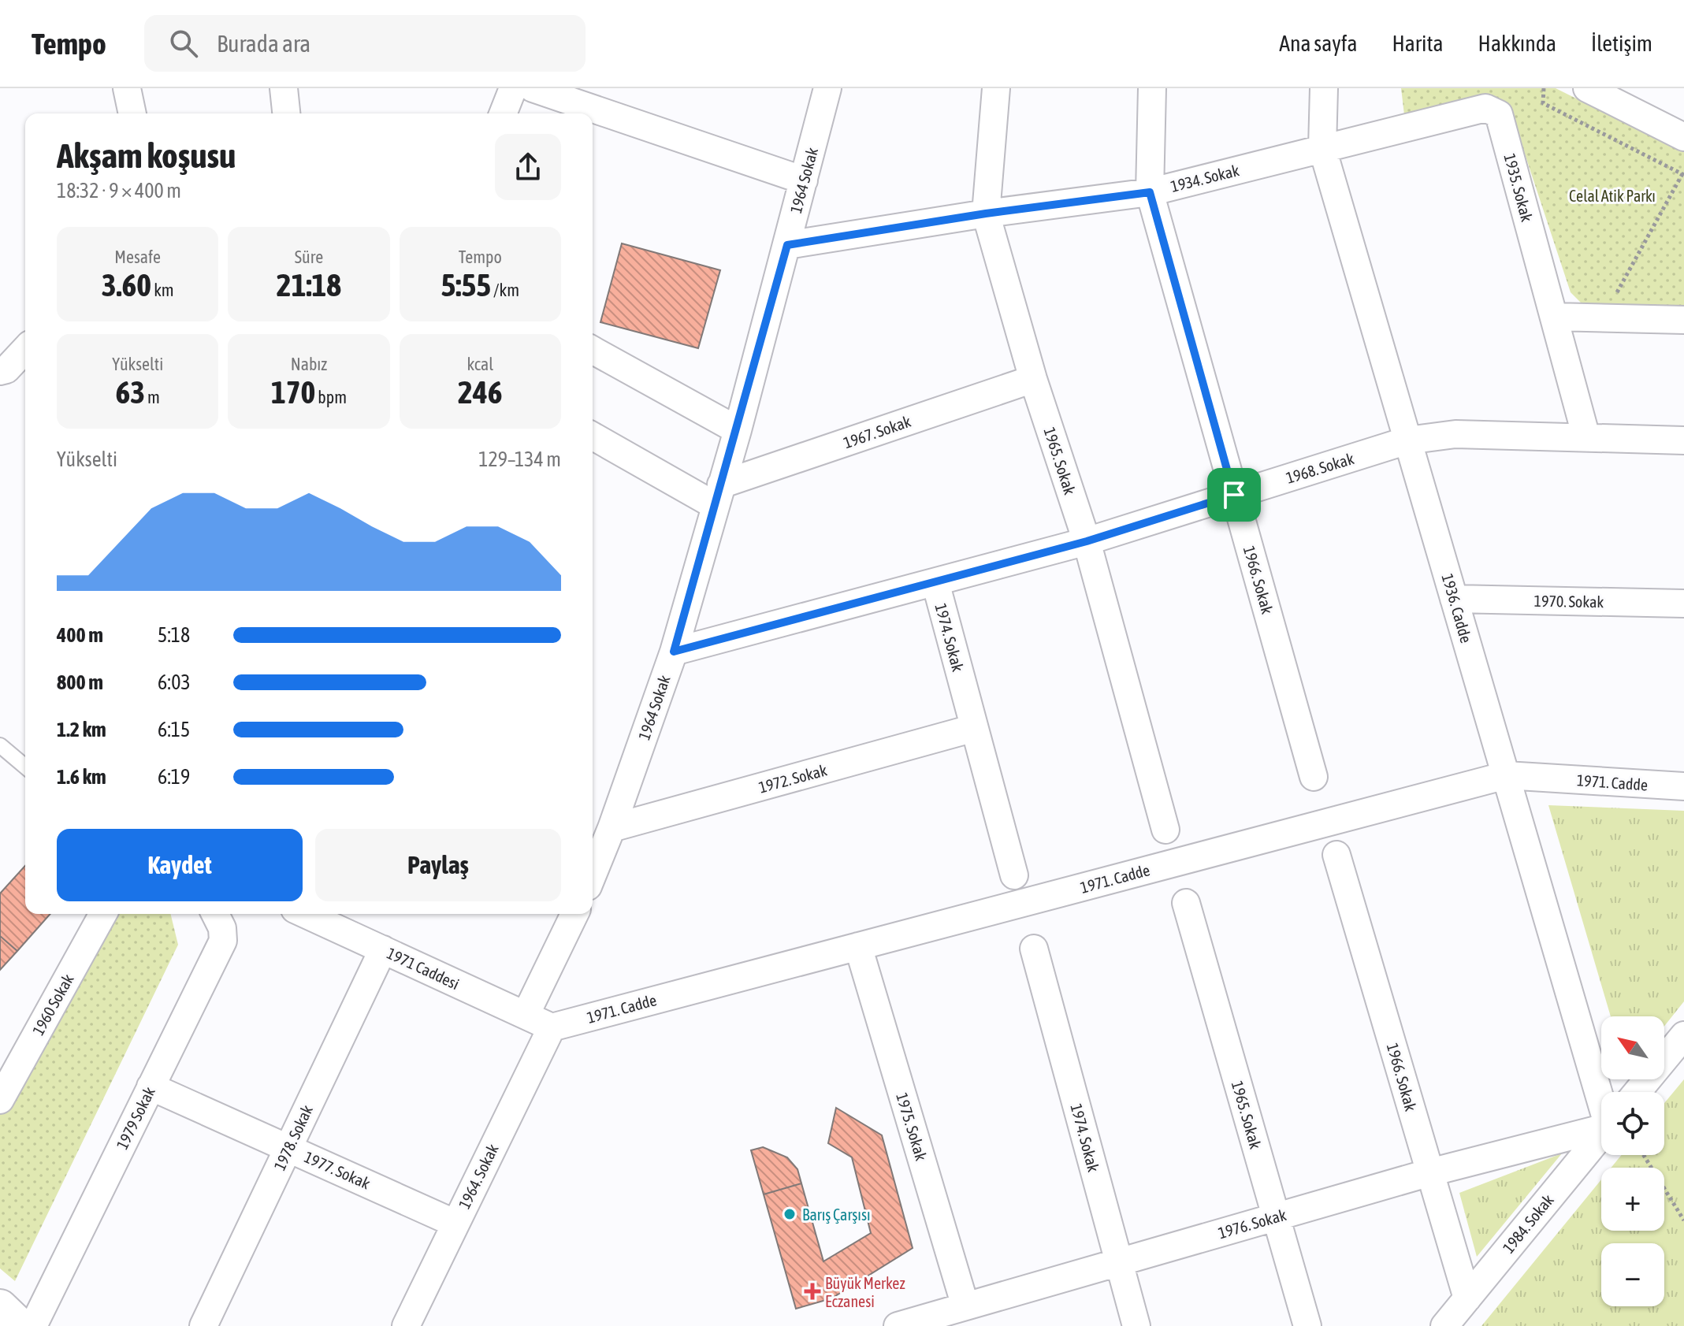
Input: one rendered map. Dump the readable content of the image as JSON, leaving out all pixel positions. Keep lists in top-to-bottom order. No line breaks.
{"streets":{"street":["1934. Sokak","1964 Sokak","1935. Sokak","1967. Sokak","1965. Sokak","1968. Sokak","1966. Sokak","1970. Sokak","1936. Cadde","1974. Sokak","1972. Sokak","1971. Cadde","1971 Caddesi","1960 Sokak","1979 Sokak","1975. Sokak","1978. Sokak","1977. Sokak","1964. Sokak","1976. Sokak","1984. Sokak"]},"crossings":[["1934. Sokak","1964 Sokak"],["1934. Sokak","1935. Sokak"],["1934. Sokak","1965. Sokak"],["1934. Sokak","1966. Sokak"],["1934. Sokak","1936. Cadde"],["1964 Sokak","1967. Sokak"],["1964 Sokak","1968. Sokak"],["1964 Sokak","1972. Sokak"],["1935. Sokak","1968. Sokak"],["1935. Sokak","1936. Cadde"],["1967. Sokak","1965. Sokak"],["1965. Sokak","1968. Sokak"],["1965. Sokak","1976. Sokak"],["1968. Sokak","1966. Sokak"],["1968. Sokak","1936. Cadde"],["1968. Sokak","1974. Sokak"],["1966. Sokak","1976. Sokak"],["1966. Sokak","1984. Sokak"],["1970. Sokak","1936. Cadde"],["1936. Cadde","1971. Cadde"],["1974. Sokak","1972. Sokak"],["1974. Sokak","1976. Sokak"],["1971. Cadde","1971 Caddesi"],["1971. Cadde","1975. Sokak"],["1971. Cadde","1964. Sokak"],["1971 Caddesi","1978. Sokak"],["1971 Caddesi","1964. Sokak"],["1979 Sokak","1977. Sokak"],["1975. Sokak","1976. Sokak"],["1978. Sokak","1977. Sokak"],["1977. Sokak","1964. Sokak"]],"parks":["Celal Atik Parkı"],"places":{"other":["Barış Çarşısı"],"health":["Büyük Merkez Eczanesi"]},"north":"top left","page":{"header":"Tempo","search":"Burada ara","nav":["Ana sayfa","Harita","Hakkında","İletişim"],"heading":["Akşam koşusu","18:32 · 9 × 400 m"],"stats":[["Mesafe","3.60 km"],["Süre","21:18"],["Tempo","5:55 /km"],["Yükselti","63 m"],["Nabız","170 bpm"],["kcal","246"]],"chart":["Yükselti","129–134 m"],"list":[{"name":"400 m","note":"5:18"},{"name":"800 m","note":"6:03"},{"name":"1.2 km","note":"6:15"},{"name":"1.6 km","note":"6:19"}],"buttons":["Kaydet","Paylaş"],"map_buttons":["+","−"]}}
